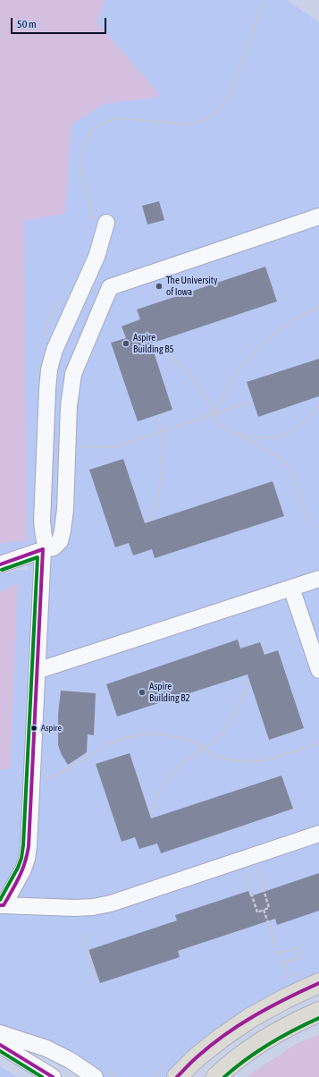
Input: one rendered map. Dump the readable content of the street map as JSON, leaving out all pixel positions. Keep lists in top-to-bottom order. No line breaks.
{"places":["The University of Iowa","Aspire Building B5","Aspire Building B2","Aspire"],"scale_bar":"50 m"}
